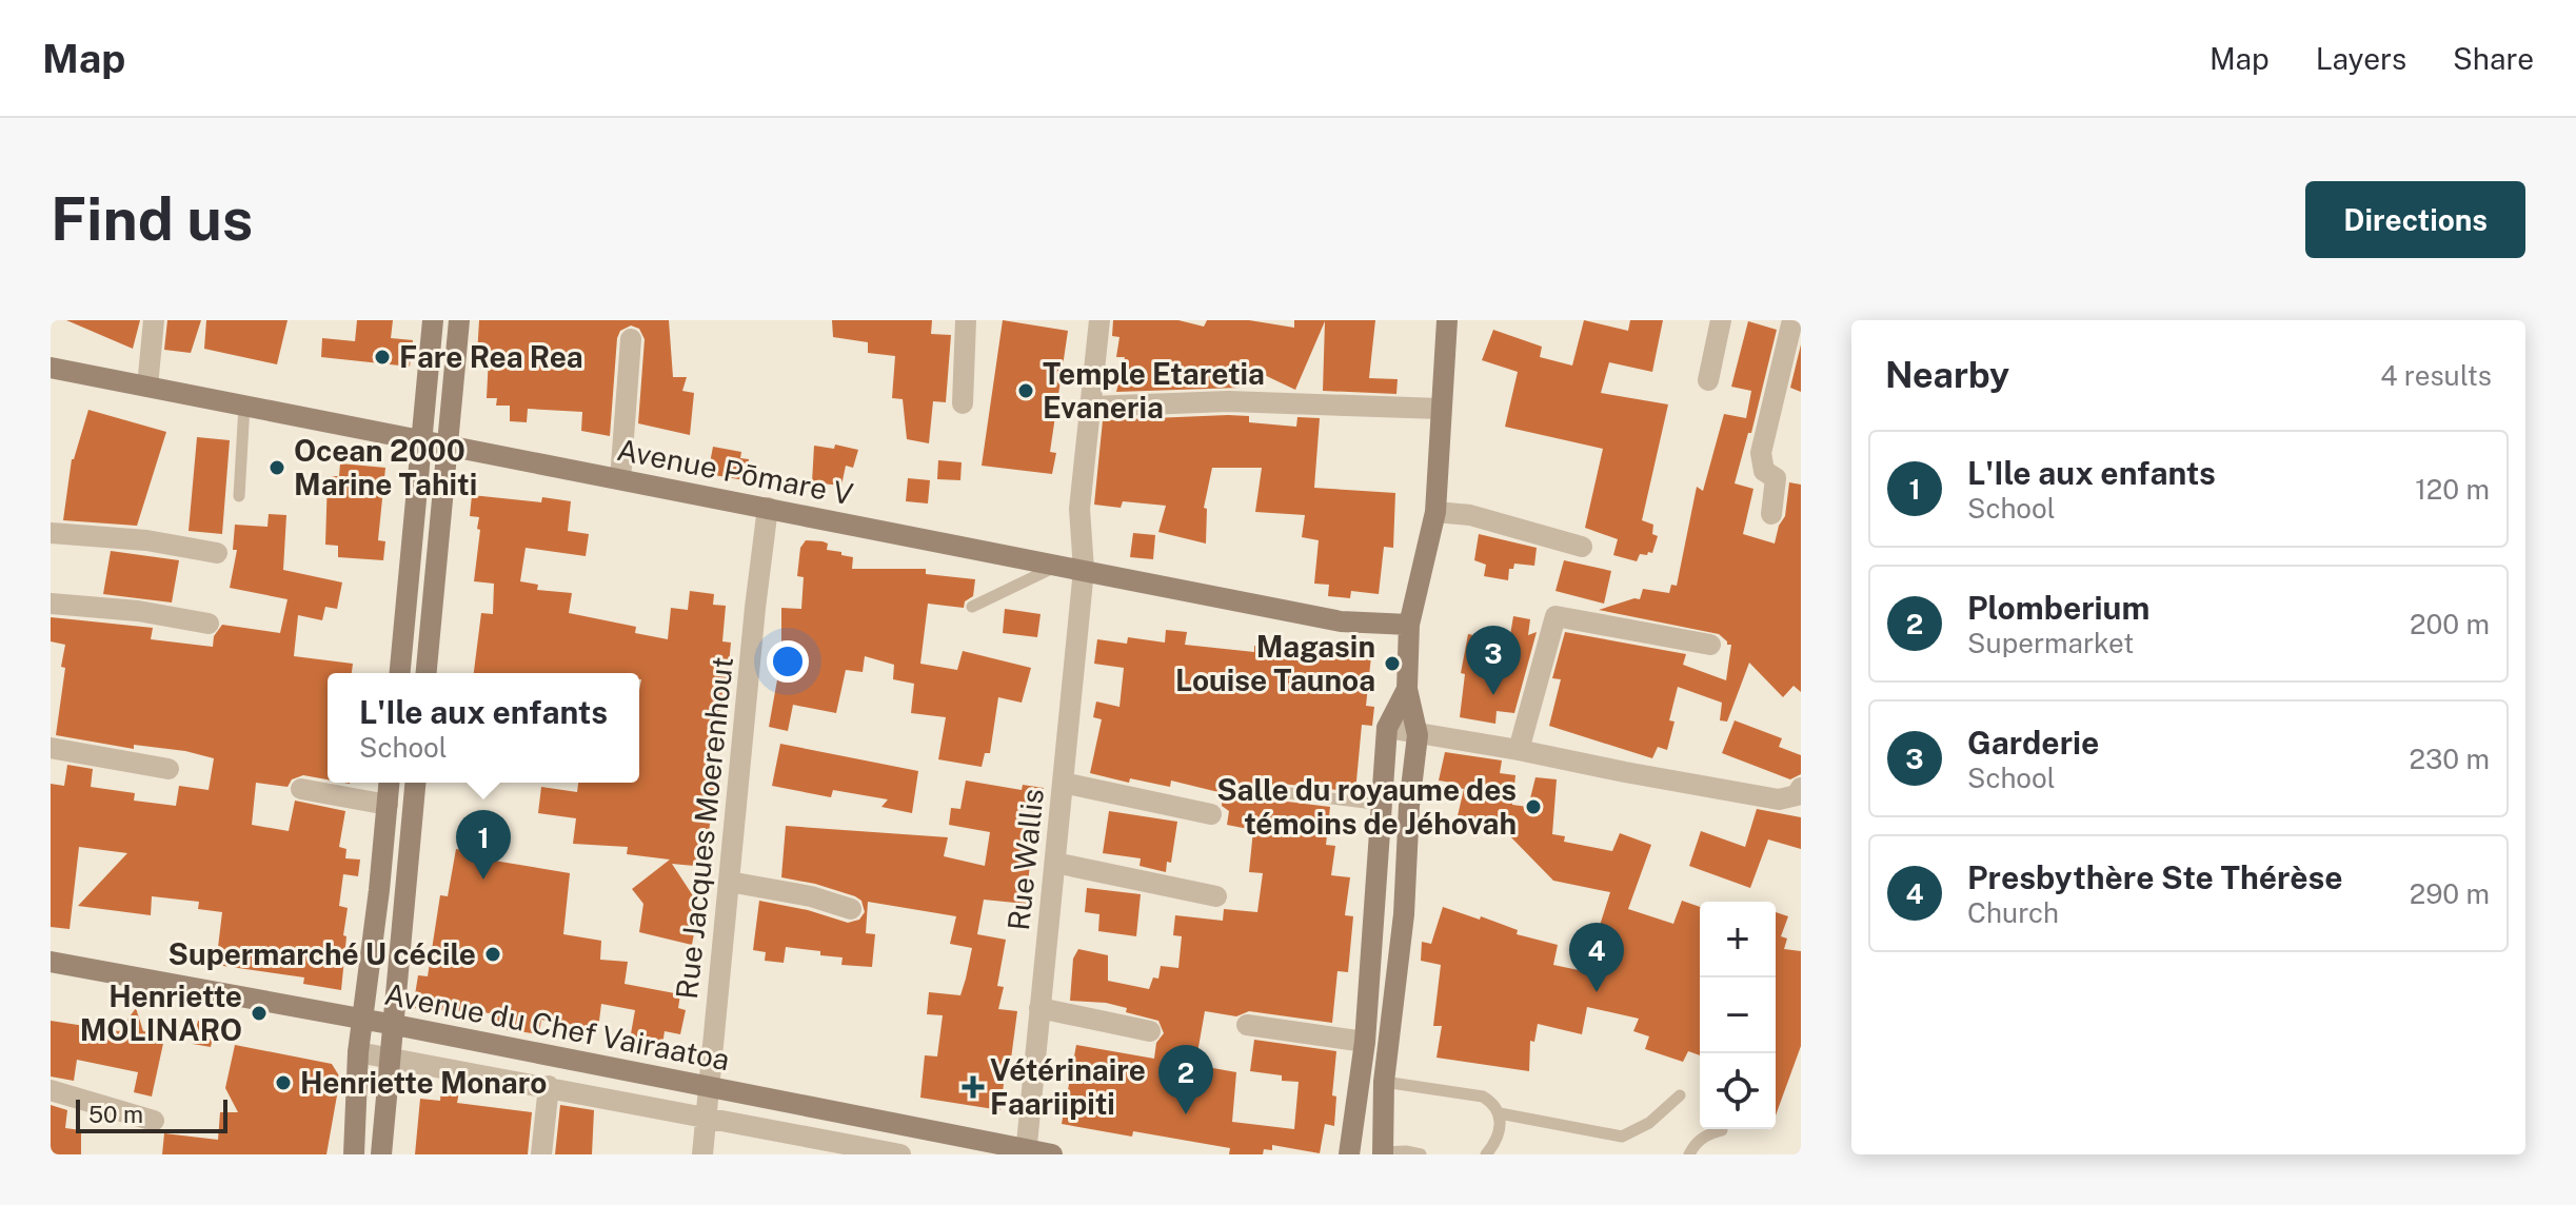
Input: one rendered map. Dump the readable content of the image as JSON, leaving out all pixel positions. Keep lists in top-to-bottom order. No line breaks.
{"streets":{"main road":["Avenue Pōmare V","Avenue du Chef Vairaatoa"],"street":["Rue Jacques Moerenhout","Rue Wallis"]},"crossings":[["Avenue Pōmare V","Rue Jacques Moerenhout"],["Avenue Pōmare V","Rue Wallis"],["Rue Jacques Moerenhout","Avenue du Chef Vairaatoa"],["Rue Wallis","Avenue du Chef Vairaatoa"]],"places":{"other":["Fare Rea Rea","Temple Etaretia Evaneria","Ocean 2000 Marine Tahiti","Magasin Louise Taunoa","Salle du royaume des témoins de Jéhovah","Supermarché U cécile","Henriette MOLINARO","Henriette Monaro"],"health":["Vétérinaire Faariipiti"]},"scale_bar":"50 m","page":{"header":"Map","nav":["Map","Layers","Share"],"buttons":"Directions","title":"Find us","heading":["Nearby","4 results"],"list":[{"mark":"1","name":"L'Ile aux enfants","note":"School","value":"120 m"},{"mark":"2","name":"Plomberium","note":"Supermarket","value":"200 m"},{"mark":"3","name":"Garderie","note":"School","value":"230 m"},{"mark":"4","name":"Presbythère Ste Thérèse","note":"Church","value":"290 m"}],"pins":["3","1","4","2"],"popup":["L'Ile aux enfants","School"],"map_buttons":["+","−"],"scale":"50 m"}}
